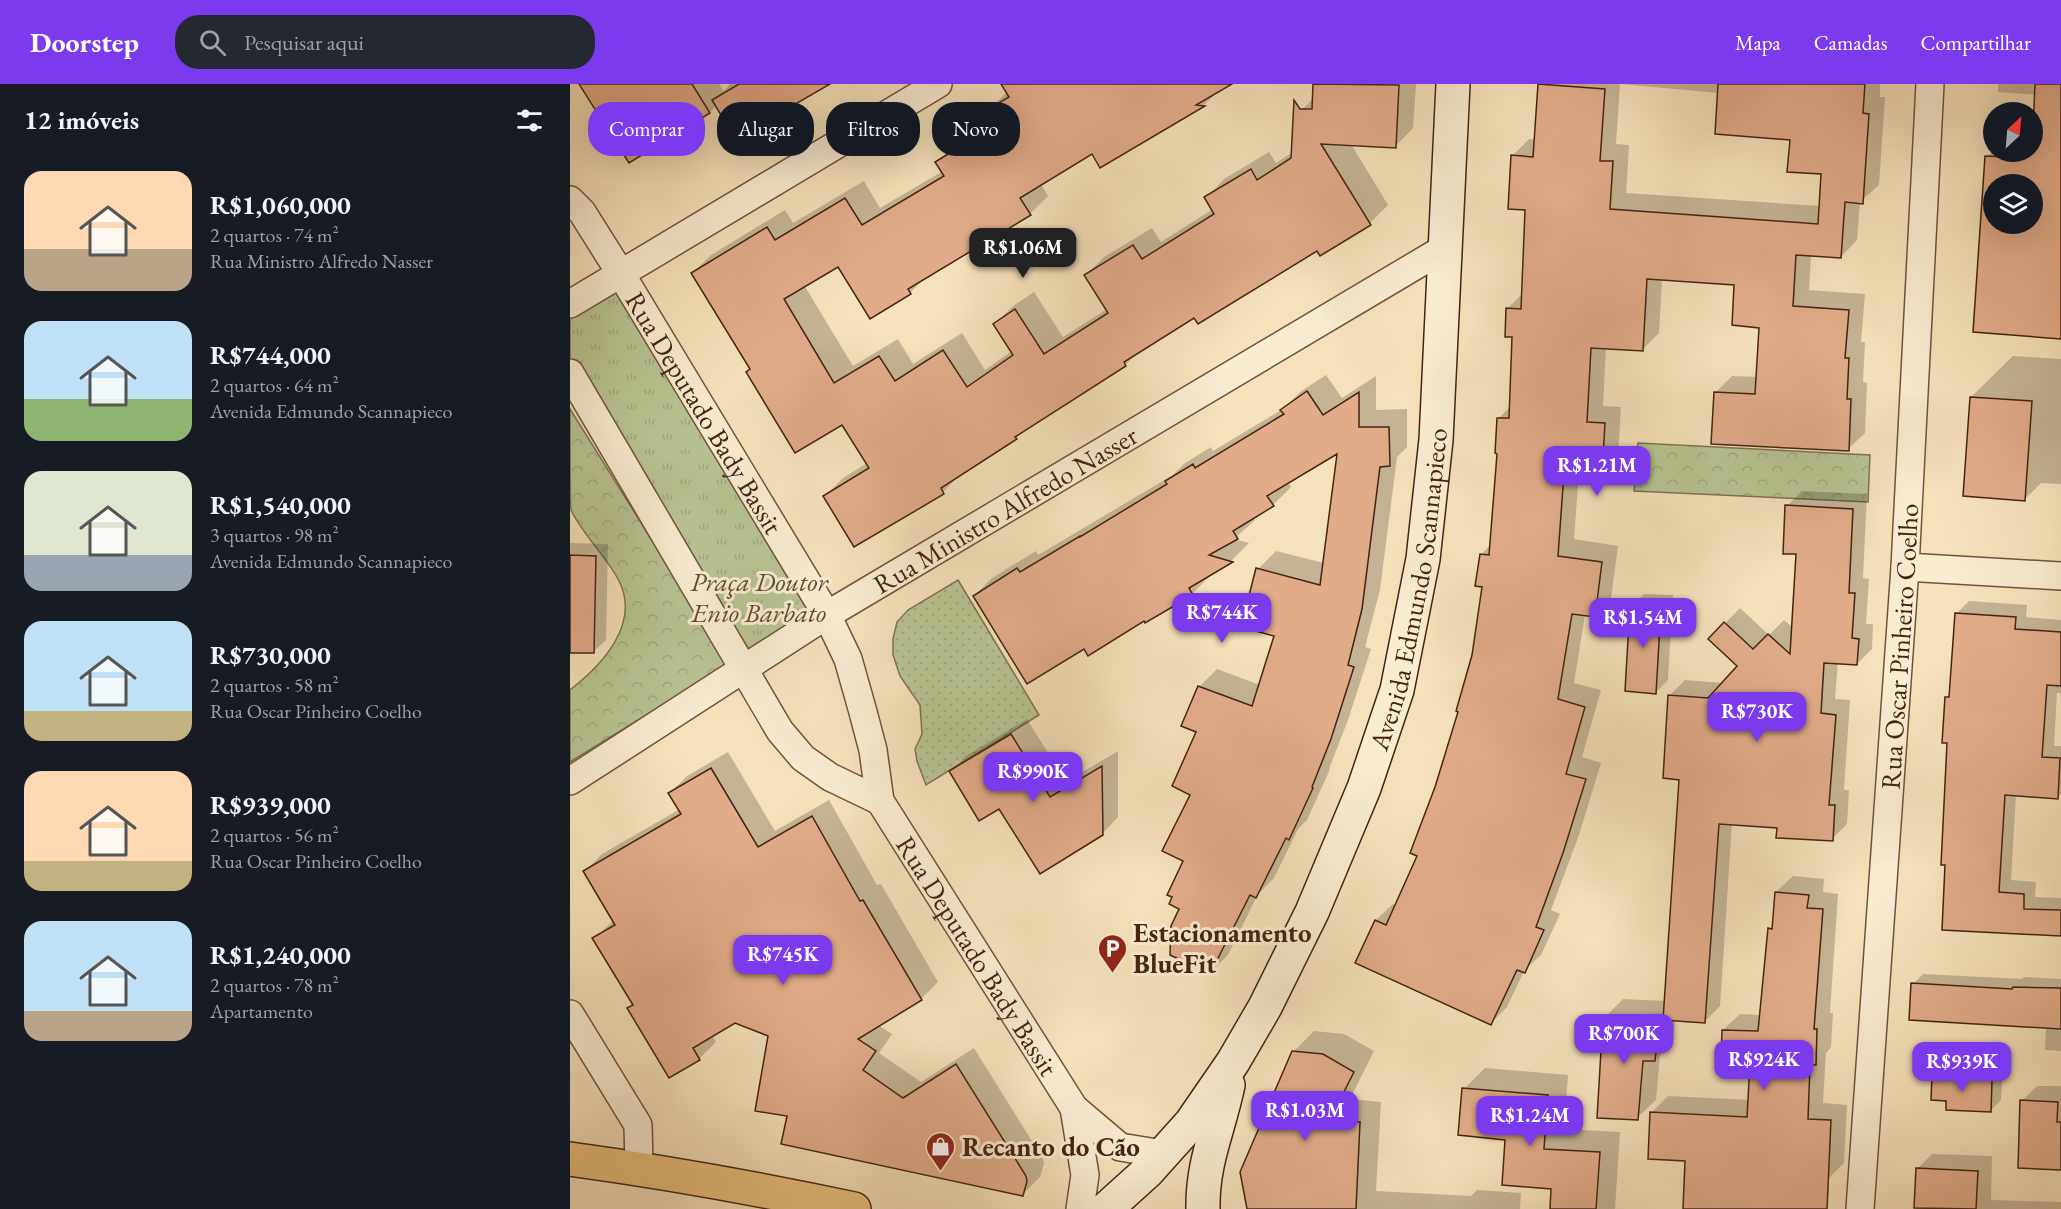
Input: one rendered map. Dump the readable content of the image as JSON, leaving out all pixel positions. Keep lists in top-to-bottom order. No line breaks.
{"streets":{"main road":["Avenida Edmundo Scannapieco"],"street":["Rua Deputado Bady Bassit","Rua Ministro Alfredo Nasser","Rua Oscar Pinheiro Coelho"]},"crossings":[["Rua Deputado Bady Bassit","Rua Ministro Alfredo Nasser"],["Rua Deputado Bady Bassit","Avenida Edmundo Scannapieco"],["Rua Ministro Alfredo Nasser","Avenida Edmundo Scannapieco"]],"parks":["Praça Doutor Enio Barbato"],"places":{"parking":["Estacionamento BlueFit"],"shop":["Recanto do Cão"]},"north":"top right","page":{"header":"Doorstep","search":"Pesquisar aqui","nav":["Mapa","Camadas","Compartilhar"],"heading":"12 imóveis","chip":["Comprar","Alugar","Filtros","Novo"],"list":[{"name":"R$1,060,000","note":"2 quartos · 74 m² · Rua Ministro Alfredo Nasser"},{"name":"R$744,000","note":"2 quartos · 64 m² · Avenida Edmundo Scannapieco"},{"name":"R$1,540,000","note":"3 quartos · 98 m² · Avenida Edmundo Scannapieco"},{"name":"R$730,000","note":"2 quartos · 58 m² · Rua Oscar Pinheiro Coelho"},{"name":"R$939,000","note":"2 quartos · 56 m² · Rua Oscar Pinheiro Coelho"},{"name":"R$1,240,000","note":"2 quartos · 78 m² · Apartamento"}],"price":["R$1.06M","R$1.21M","R$744K","R$1.54M","R$730K","R$990K","R$745K","R$700K","R$924K","R$939K","R$1.03M","R$1.24M"]}}
